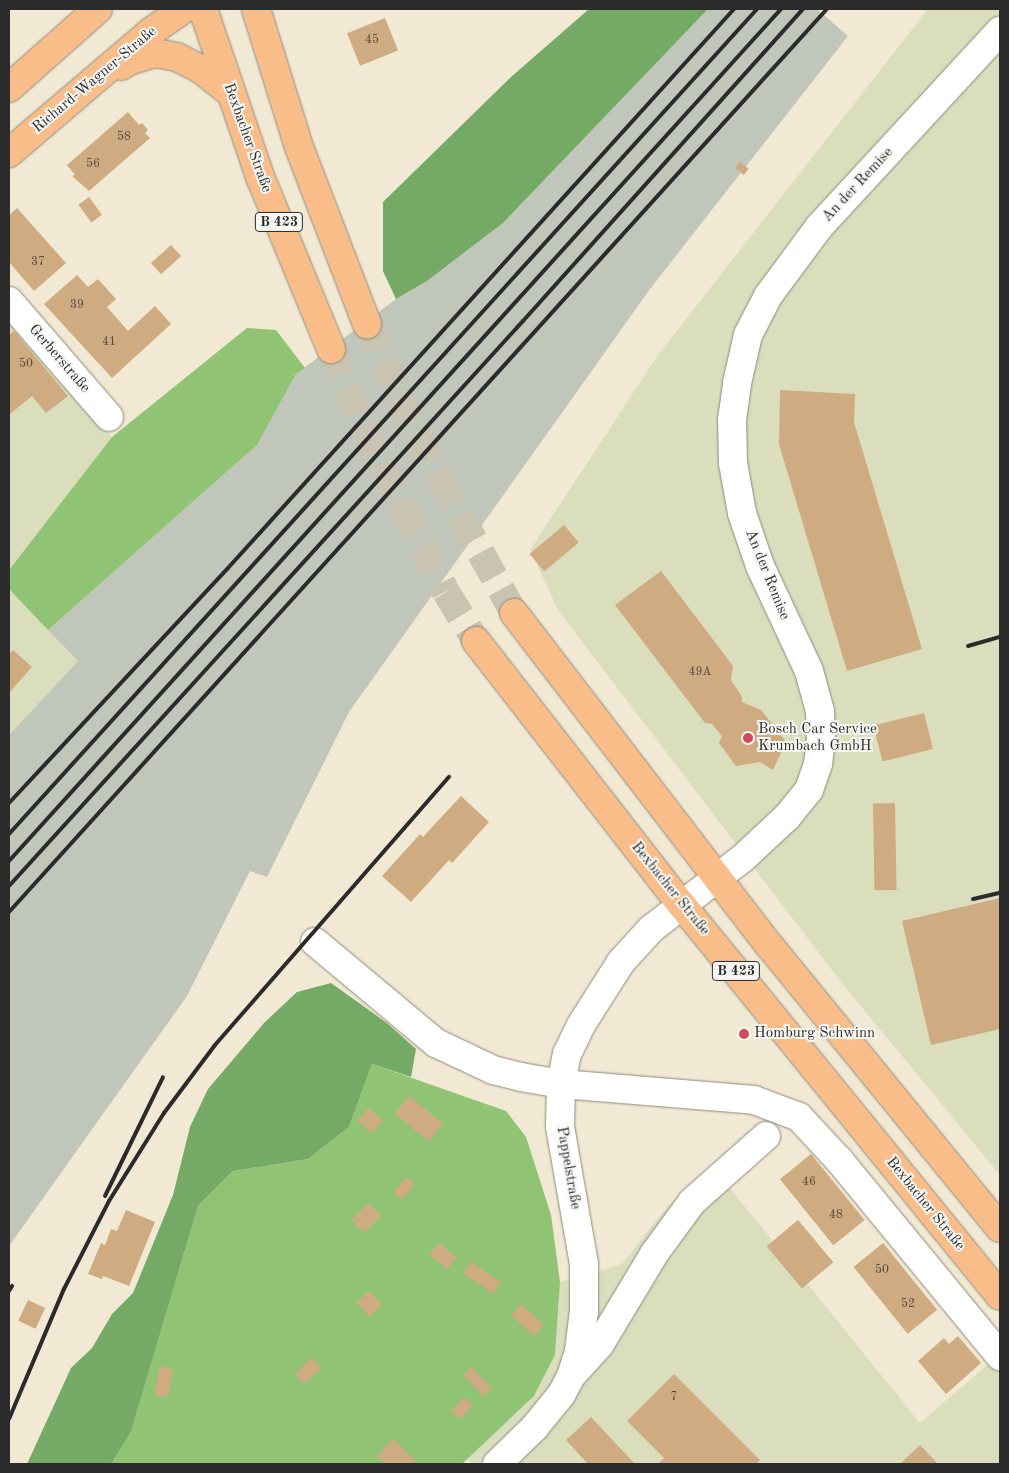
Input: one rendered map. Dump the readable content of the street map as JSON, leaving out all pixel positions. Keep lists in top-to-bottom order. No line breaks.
{"streets":{"main road":["Richard-Wagner-Straße","Bexbacher Straße","B 423"],"street":["An der Remise","Gerberstraße","Pappelstraße"]},"crossings":[["Bexbacher Straße","An der Remise"],["Bexbacher Straße","Pappelstraße"],["An der Remise","Pappelstraße"]],"places":["Bosch Car Service Krumbach GmbH","Homburg Schwinn"],"house_numbers":["45","58","56","37","39","41","50","49A","46","48","50","52","7"]}
